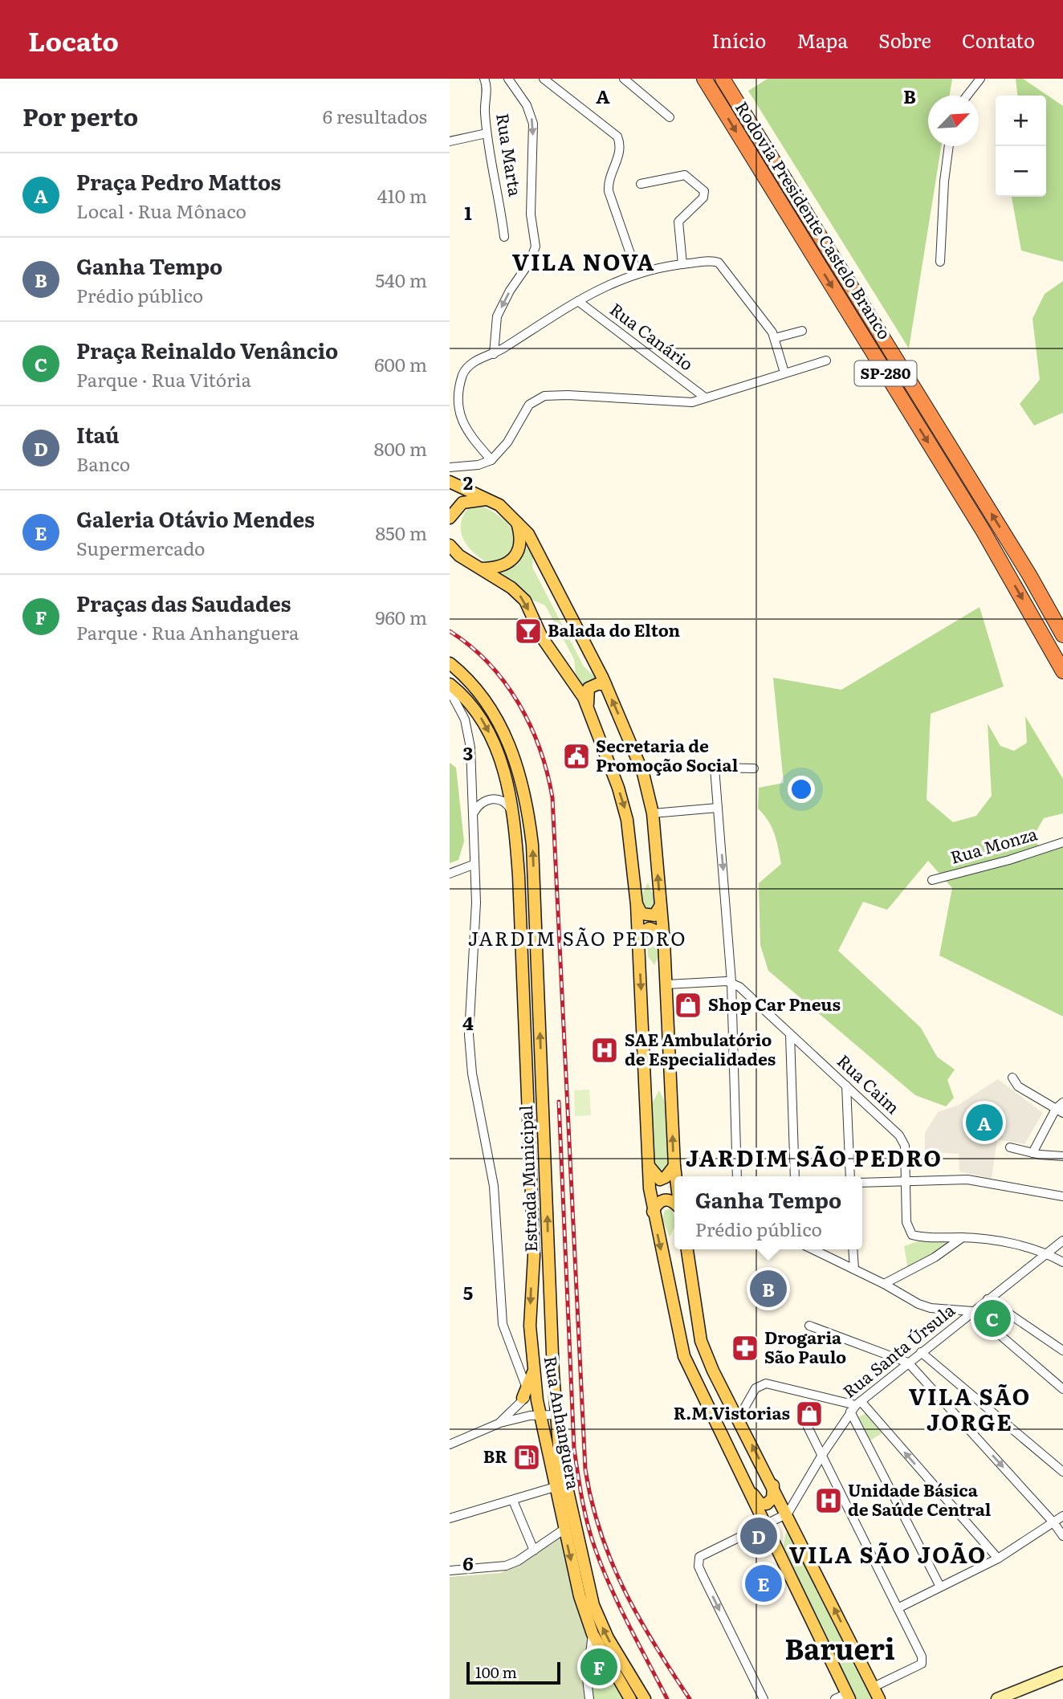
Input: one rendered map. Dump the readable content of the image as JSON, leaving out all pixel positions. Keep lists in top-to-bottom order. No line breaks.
{"streets":{"highway":["Rodovia Presidente Castelo Branco","SP-280"],"main road":["Estrada Municipal","Rua Anhanguera"],"street":["Rua Marta","Rua Canário","Rua Monza","Rua Caim","Rua Santa Úrsula"]},"one_way":["Estrada Municipal","Rua Anhanguera"],"districts":["VILA NOVA","JARDIM SÃO PEDRO","JARDIM SÃO PEDRO","VILA SÃO JORGE","VILA SÃO JOÃO","Barueri"],"places":{"bar":["Balada do Elton"],"public building":["Secretaria de Promoção Social"],"shop":["Shop Car Pneus","R.M.Vistorias"],"hospital":["SAE Ambulatório de Especialidades","Unidade Básica de Saúde Central"],"pharmacy":["Drogaria São Paulo"],"fuel station":["BR"]},"scale_bar":"100 m","north":"top right","page":{"header":"Locato","nav":["Início","Mapa","Sobre","Contato"],"heading":["Por perto","6 resultados"],"map_buttons":["+","−"],"list":[{"mark":"A","name":"Praça Pedro Mattos","note":"Local · Rua Mônaco","value":"410 m"},{"mark":"B","name":"Ganha Tempo","note":"Prédio público","value":"540 m"},{"mark":"C","name":"Praça Reinaldo Venâncio","note":"Parque · Rua Vitória","value":"600 m"},{"mark":"D","name":"Itaú","note":"Banco","value":"800 m"},{"mark":"E","name":"Galeria Otávio Mendes","note":"Supermercado","value":"850 m"},{"mark":"F","name":"Praças das Saudades","note":"Parque · Rua Anhanguera","value":"960 m"}],"pins":["A","B","C","D","E","F"],"popup":["Ganha Tempo","Prédio público"],"scale":"100 m"},"grid":{"columns":["A","B"],"rows":["1","2","3","4","5","6"]}}
